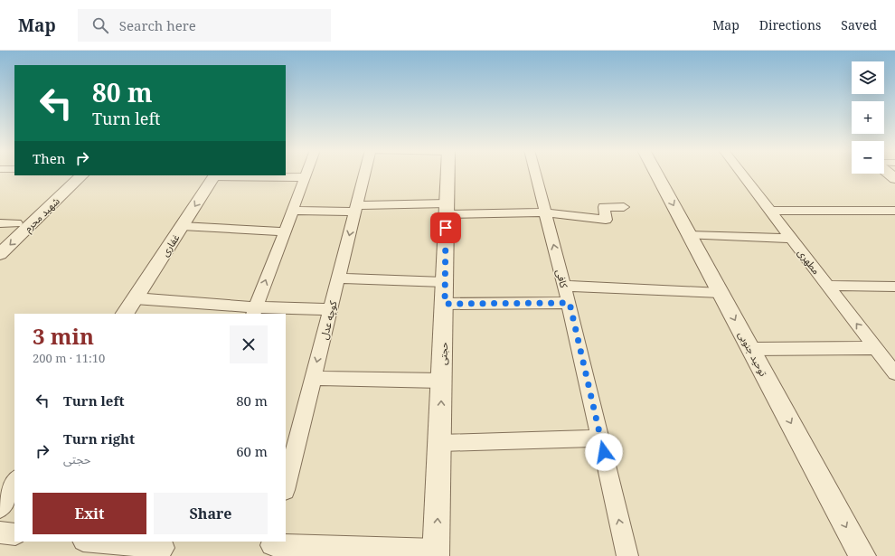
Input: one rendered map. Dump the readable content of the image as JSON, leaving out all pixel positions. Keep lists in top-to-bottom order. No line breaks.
{"streets":{"street":["شهید محرم","غفاری","مطهری","کافی","کوچه عدل","حجتی","توحید جنوبی"]},"one_way":["شهید محرم","کافی","حجتی","توحید جنوبی"],"page":{"header":"Map","search":"Search here","nav":["Map","Directions","Saved"],"map_buttons":["+","−"],"turn":["80 m","Turn left"],"then":"Then","heading":["3 min","200 m · 11:10"],"list":[{"name":"Turn left","value":"80 m"},{"name":"Turn right","note":"حجتی","value":"60 m"}],"buttons":["Exit","Share"]}}
